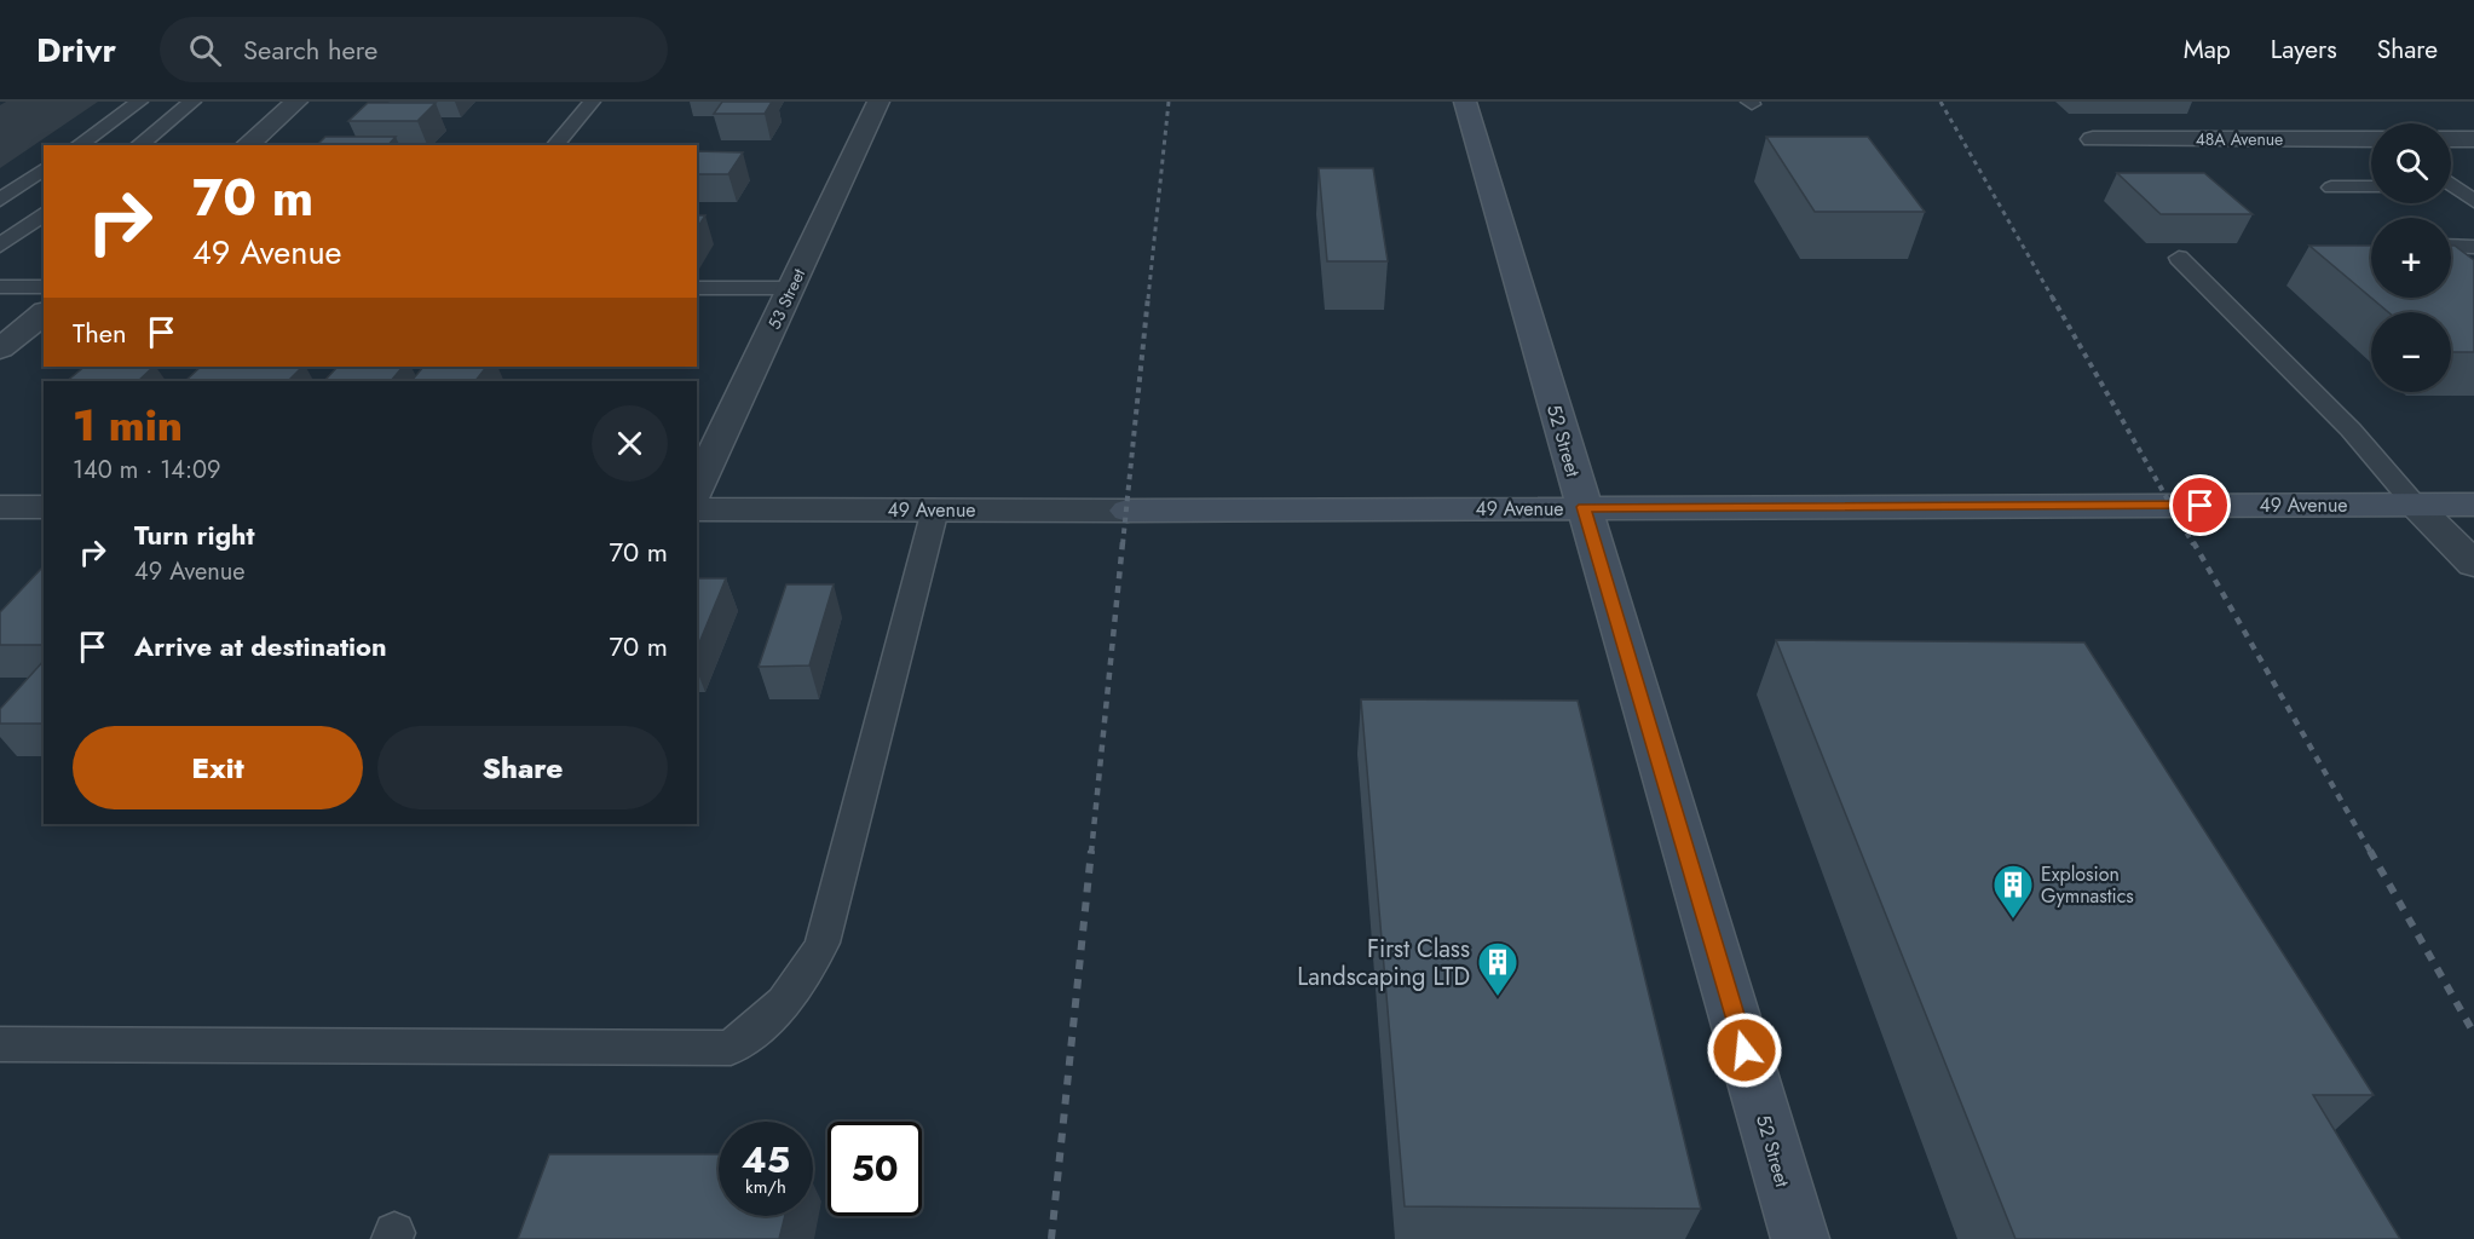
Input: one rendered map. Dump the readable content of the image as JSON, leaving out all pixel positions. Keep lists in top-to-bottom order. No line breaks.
{"streets":{"main road":["52 Street","49 Avenue"],"street":["48A Avenue","53 Street"]},"crossings":[["52 Street","49 Avenue"]],"places":{"building":["Explosion Gymnastics","First Class Landscaping LTD"]},"page":{"header":"Drivr","search":"Search here","nav":["Map","Layers","Share"],"map_buttons":["+","−"],"turn":["70 m","49 Avenue"],"then":"Then","heading":["1 min","140 m · 14:09"],"list":[{"name":"Turn right","note":"49 Avenue","value":"70 m"},{"name":"Arrive at destination","value":"70 m"}],"buttons":["Exit","Share"],"speed":"45 km/h","limit":"50"}}
